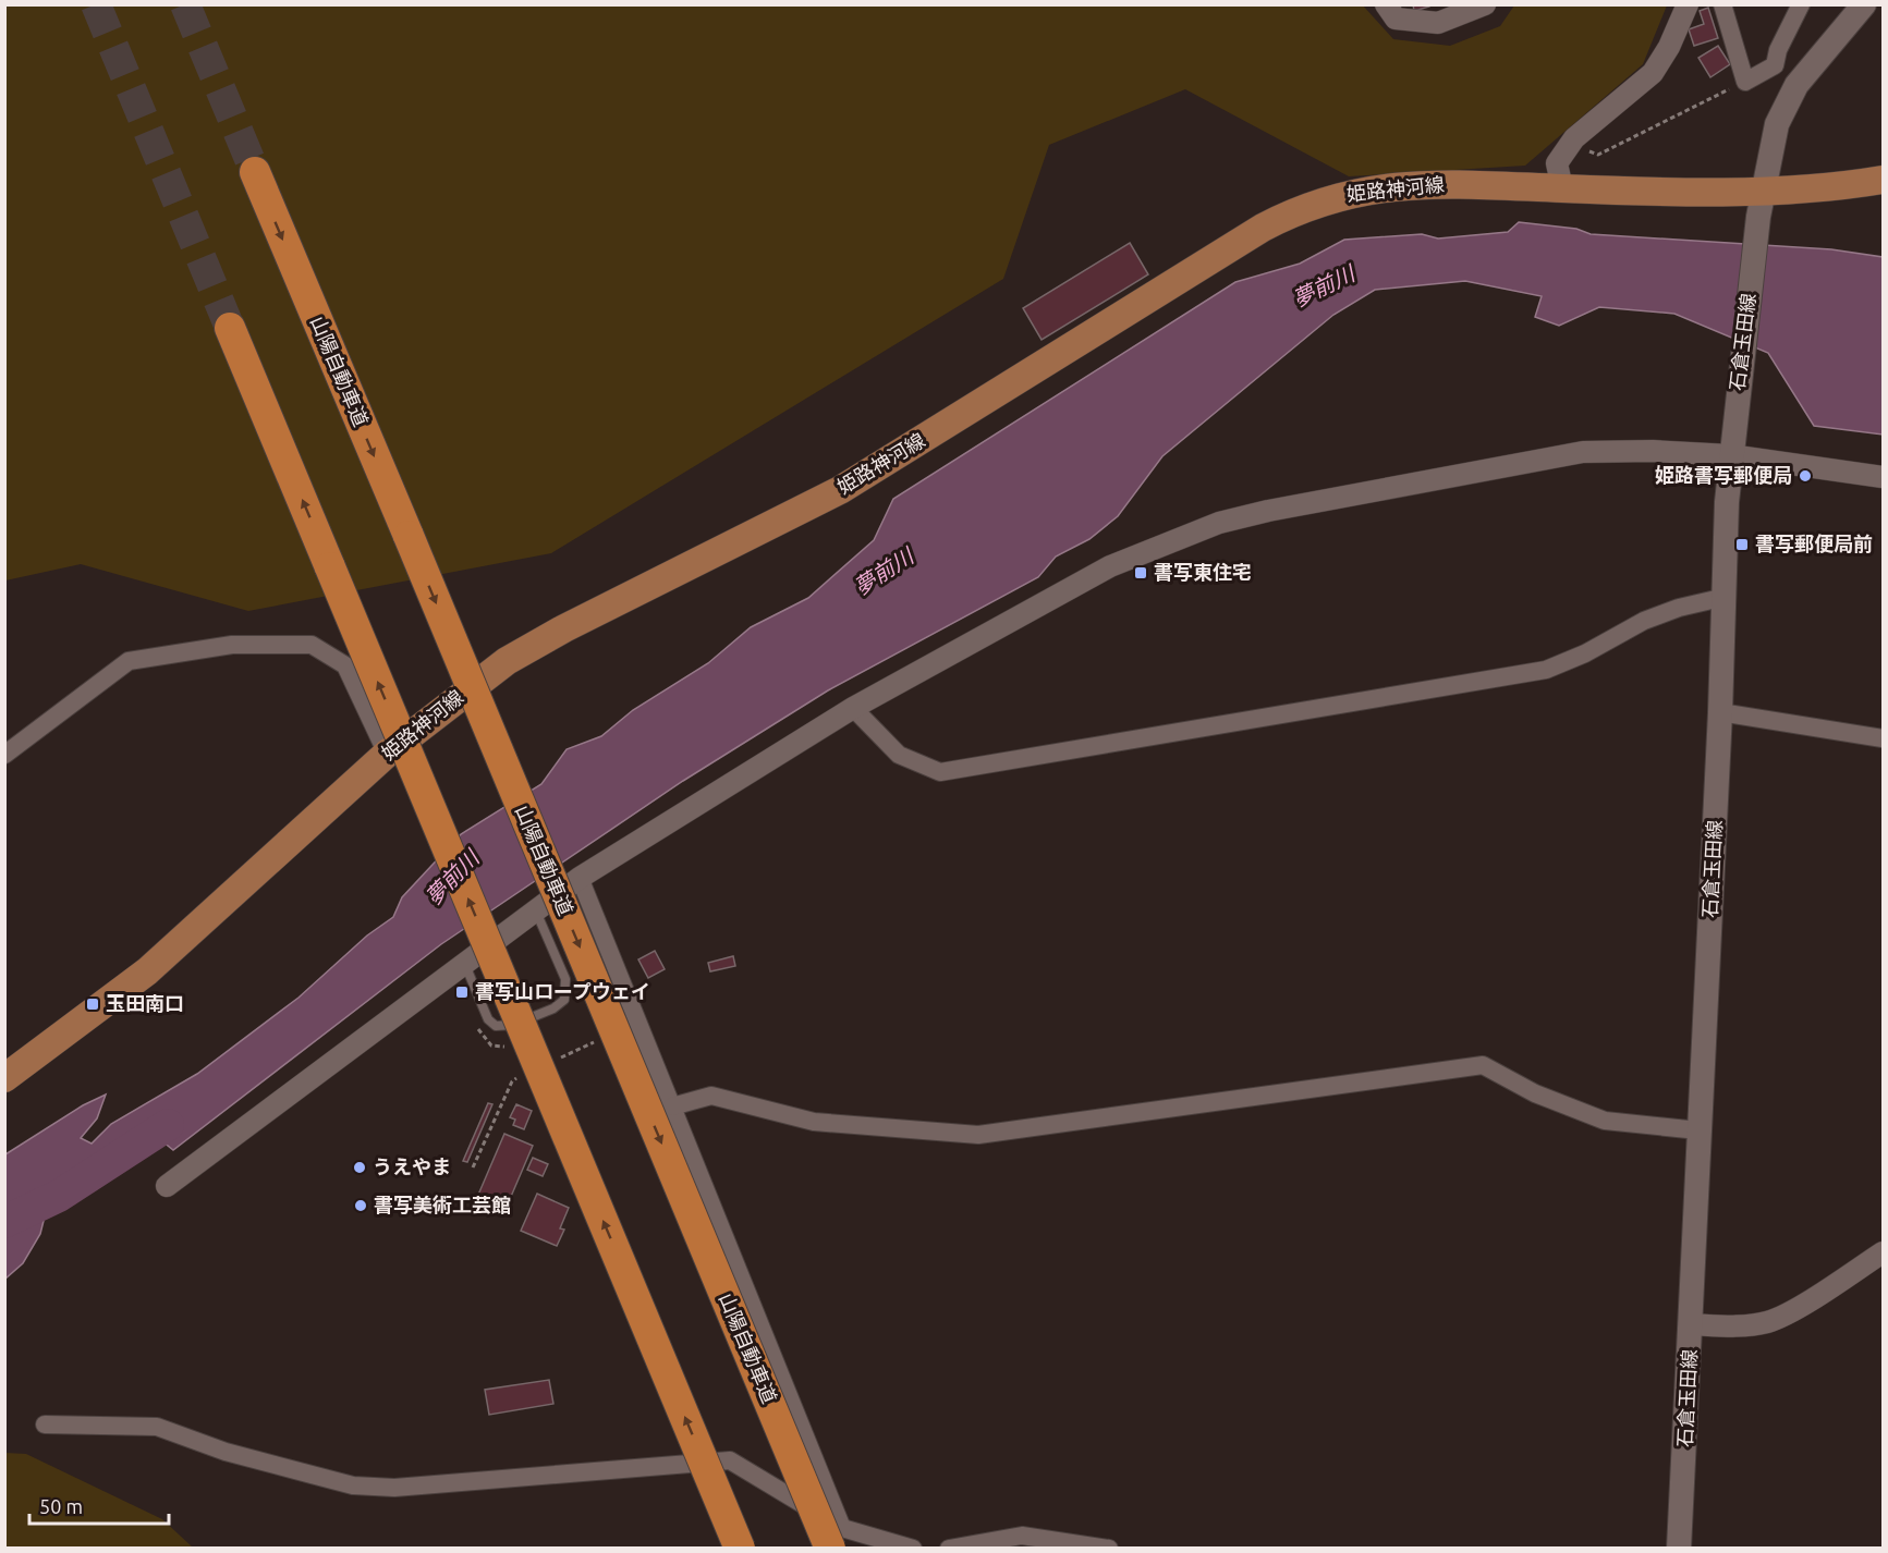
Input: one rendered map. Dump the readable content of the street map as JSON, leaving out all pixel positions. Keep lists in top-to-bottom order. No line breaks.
{"streets":{"highway":["山陽自動車道"],"main road":["姫路神河線","石倉玉田線"]},"crossings":[["姫路神河線","石倉玉田線"]],"water":["夢前川"],"places":{"other":["姫路書写郵便局","うえやま","書写美術工芸館"],"transit":["書写郵便局前","書写東住宅","書写山ロープウェイ","玉田南口"]},"scale_bar":"50 m"}
